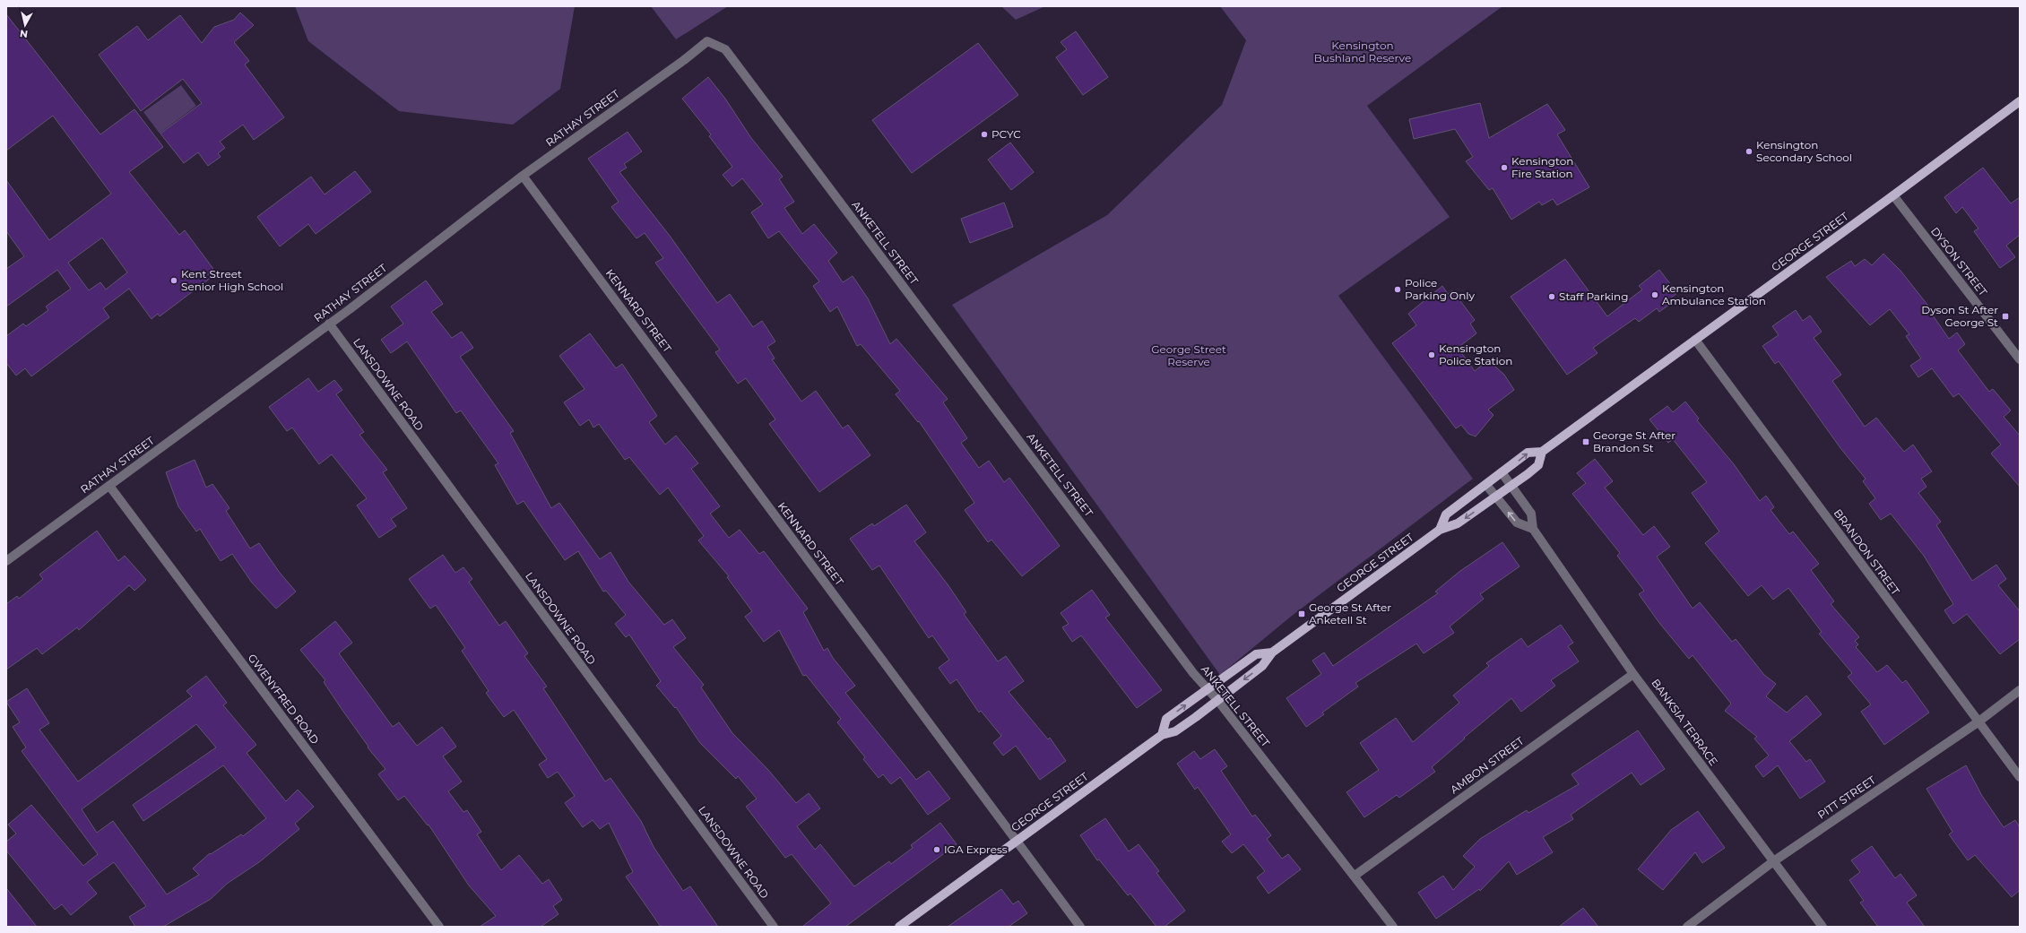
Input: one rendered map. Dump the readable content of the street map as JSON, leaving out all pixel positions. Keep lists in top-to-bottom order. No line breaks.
{"streets":{"main road":["GEORGE STREET"],"street":["RATHAY STREET","ANKETELL STREET","DYSON STREET","KENNARD STREET","LANSDOWNE ROAD","BRANDON STREET","GWENYFRED ROAD","BANKSIA TERRACE","AMBON STREET","PITT STREET"]},"crossings":[["RATHAY STREET","ANKETELL STREET"],["RATHAY STREET","KENNARD STREET"],["RATHAY STREET","LANSDOWNE ROAD"],["RATHAY STREET","GWENYFRED ROAD"],["GEORGE STREET","ANKETELL STREET"],["GEORGE STREET","DYSON STREET"],["GEORGE STREET","KENNARD STREET"],["GEORGE STREET","BRANDON STREET"],["GEORGE STREET","BANKSIA TERRACE"],["ANKETELL STREET","AMBON STREET"],["BRANDON STREET","PITT STREET"],["BANKSIA TERRACE","AMBON STREET"],["BANKSIA TERRACE","PITT STREET"]],"parks":["Kensington Bushland Reserve","George Street Reserve"],"places":{"other":["PCYC","Kensington Secondary School","Kensington Fire Station","Kent Street Senior High School","Police Parking Only","Kensington Ambulance Station","Staff Parking","Kensington Police Station","IGA Express"],"transit":["Dyson St After George St","George St After Brandon St","George St After Anketell St"]},"north":"bottom"}
